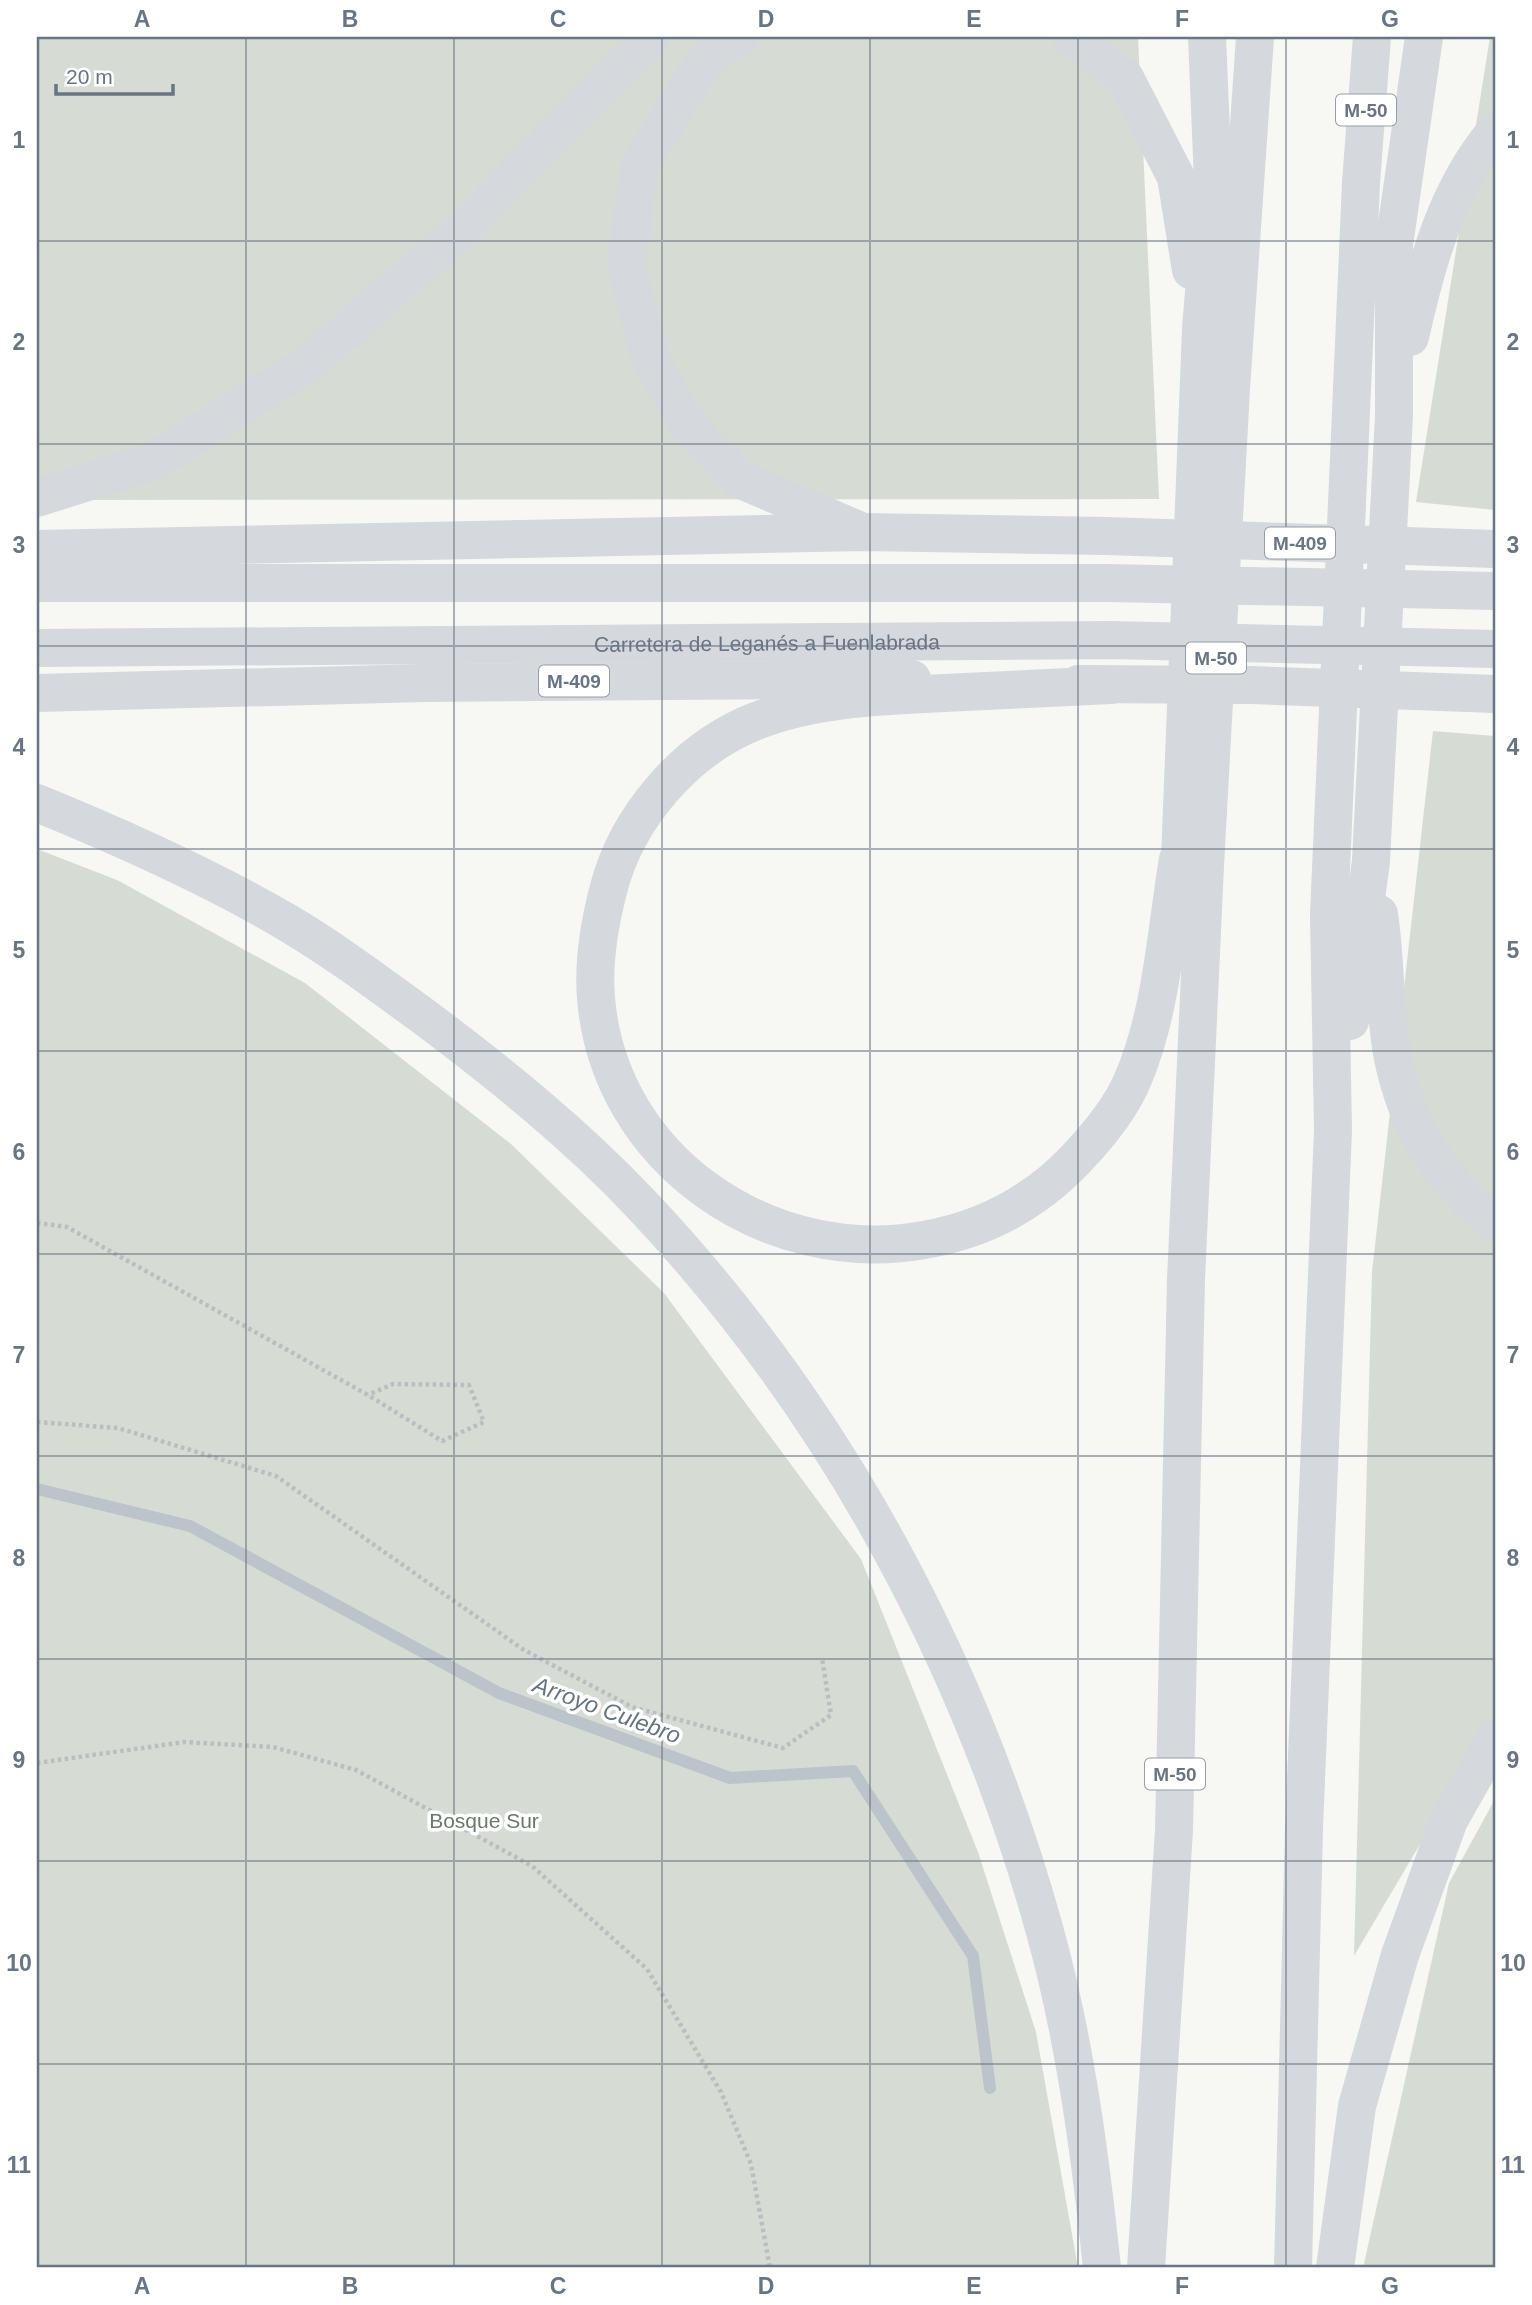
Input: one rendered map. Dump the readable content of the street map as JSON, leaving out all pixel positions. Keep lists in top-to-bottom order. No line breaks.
{"streets":{"highway":["M-50","M-409","Carretera de Leganés a Fuenlabrada"]},"water":["Arroyo Culebro"],"parks":["Bosque Sur"],"scale_bar":"20 m","grid":{"columns":["A","B","C","D","E","F","G"],"rows":["1","2","3","4","5","6","7","8","9","10","11"]}}
